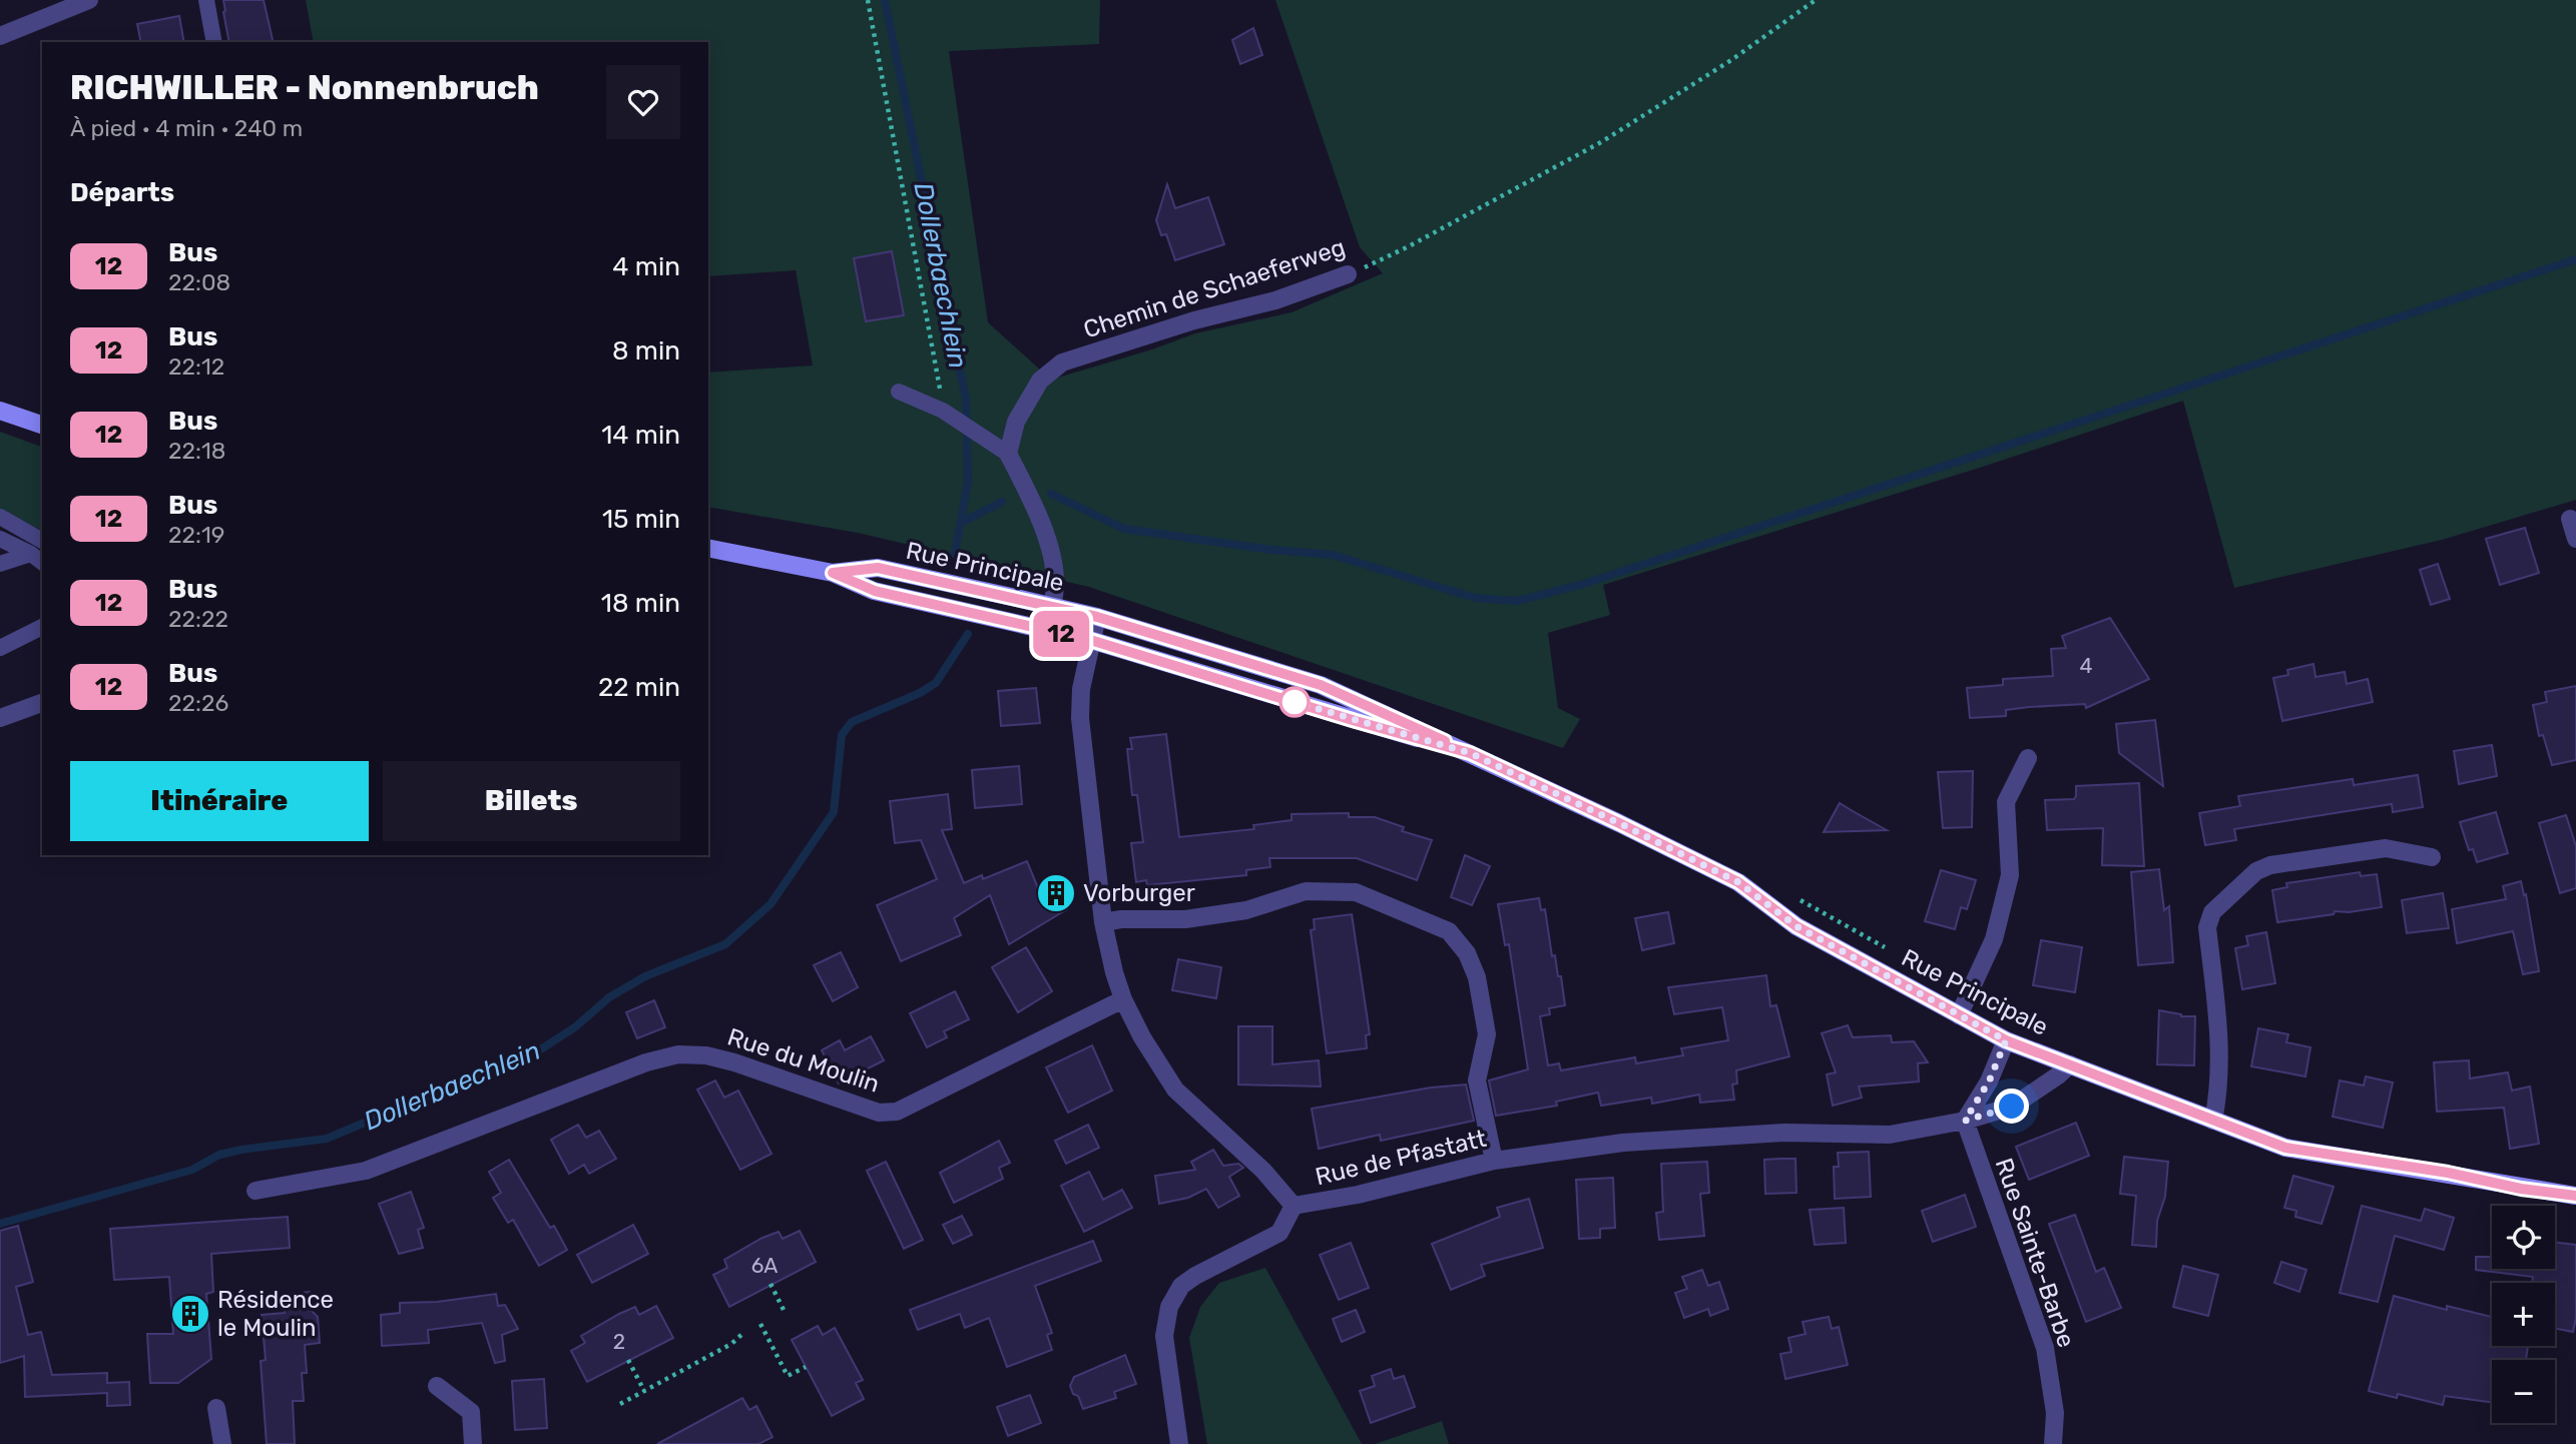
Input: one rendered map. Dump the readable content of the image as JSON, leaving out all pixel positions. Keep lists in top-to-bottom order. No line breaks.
{"streets":{"main road":["Rue Principale"],"street":["Chemin de Schaeferweg","Rue du Moulin","Rue de Pfastatt","Rue Sainte-Barbe"]},"crossings":[["Rue Principale","Rue de Pfastatt"],["Rue du Moulin","Rue de Pfastatt"],["Rue de Pfastatt","Rue Sainte-Barbe"]],"water":["Dollerbaechlein"],"places":{"building":["Vorburger","Résidence le Moulin"]},"lines":["bus line 12"],"house_numbers":["4","6A","2"],"page":{"on_map":"12","heading":[["RICHWILLER - Nonnenbruch","À pied · 4 min · 240 m"],"Départs"],"list":[{"mark":"12","name":"Bus","note":"22:08","value":"4 min"},{"mark":"12","name":"Bus","note":"22:12","value":"8 min"},{"mark":"12","name":"Bus","note":"22:18","value":"14 min"},{"mark":"12","name":"Bus","note":"22:19","value":"15 min"},{"mark":"12","name":"Bus","note":"22:22","value":"18 min"},{"mark":"12","name":"Bus","note":"22:26","value":"22 min"}],"buttons":["Itinéraire","Billets"],"map_buttons":["+","−"]}}
